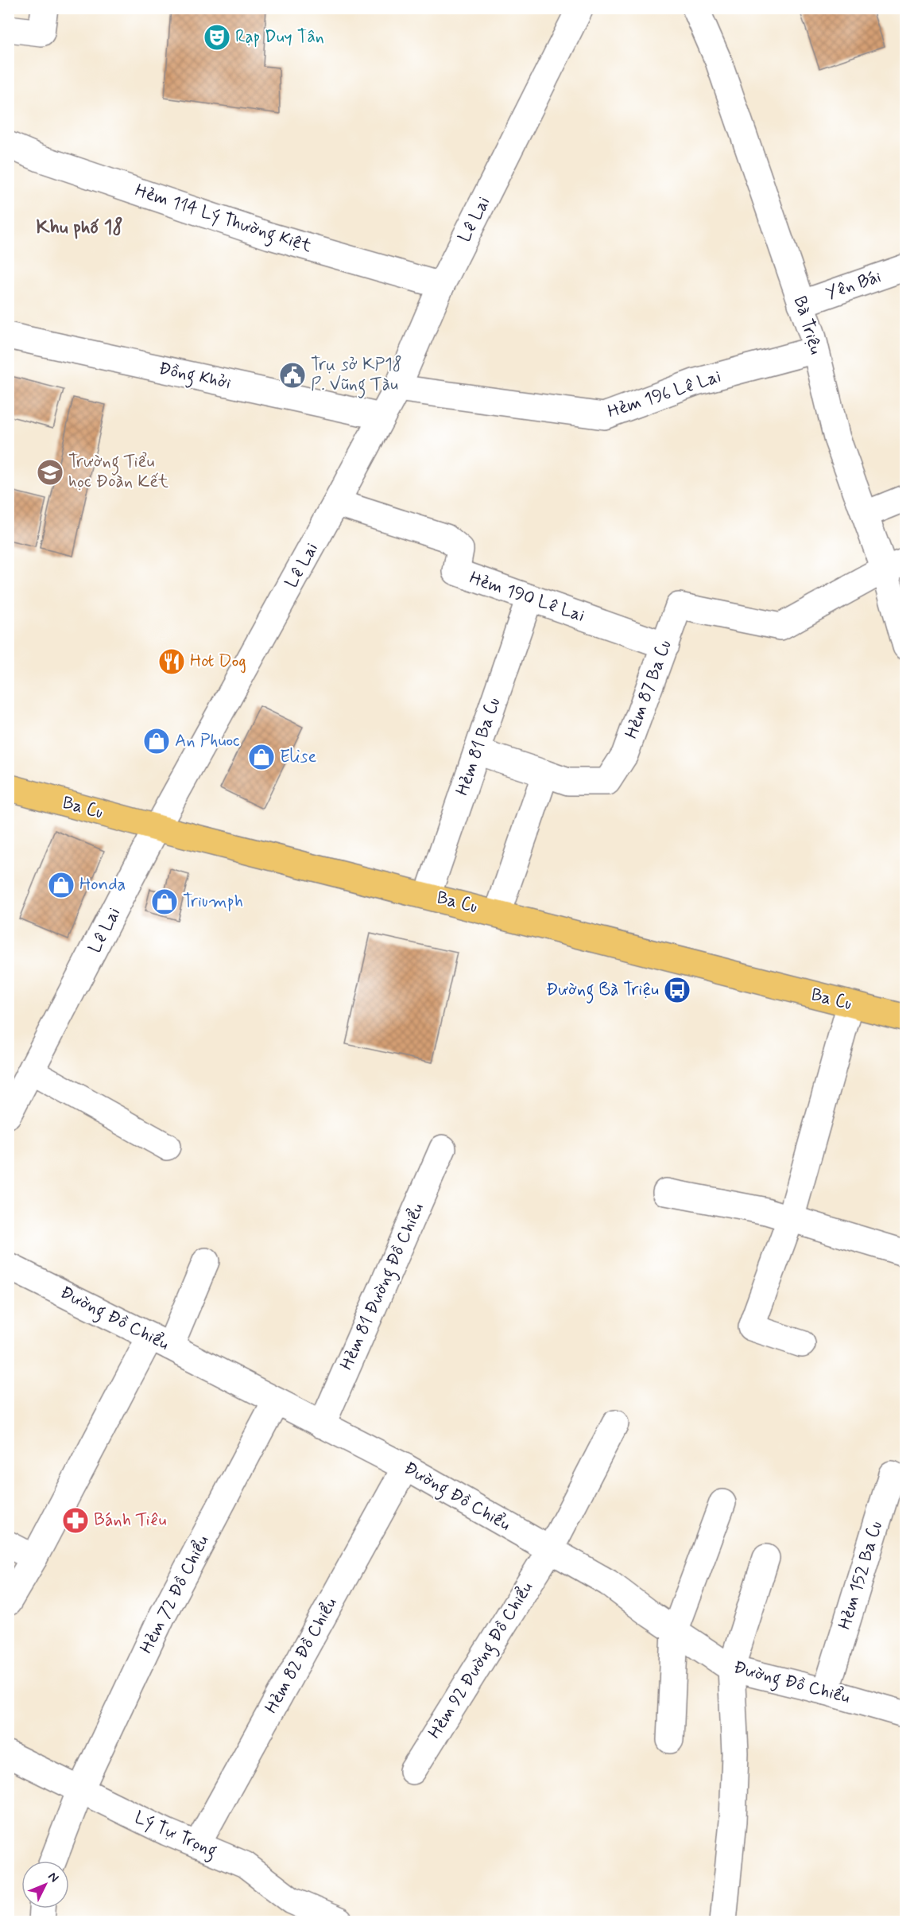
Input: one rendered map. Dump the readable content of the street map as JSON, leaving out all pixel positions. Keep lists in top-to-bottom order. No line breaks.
{"streets":{"main road":["Ba Cu"],"street":["Hẻm 114 Lý Thường Kiệt","Lê Lai","Yên Bái","Bà Triệu","Đồng Khởi","Hẻm 196 Lê Lai","Hẻm 190 Lê Lai","Hẻm 87 Ba Cu","Hẻm 81 Ba Cu","Hẻm 81 Đường Đồ Chiểu","Đường Đồ Chiểu","Hẻm 152 Ba Cu","Hẻm 72 Đồ Chiểu","Hẻm 82 Đồ Chiểu","Hẻm 92 Đường Đồ Chiểu","Lý Tự Trọng"]},"crossings":[["Hẻm 114 Lý Thường Kiệt","Lê Lai"],["Lê Lai","Đồng Khởi"],["Lê Lai","Hẻm 196 Lê Lai"],["Lê Lai","Hẻm 190 Lê Lai"],["Lê Lai","Ba Cu"],["Yên Bái","Bà Triệu"],["Bà Triệu","Hẻm 196 Lê Lai"],["Bà Triệu","Hẻm 87 Ba Cu"],["Hẻm 190 Lê Lai","Hẻm 87 Ba Cu"],["Hẻm 190 Lê Lai","Hẻm 81 Ba Cu"],["Hẻm 81 Ba Cu","Ba Cu"],["Hẻm 81 Đường Đồ Chiểu","Đường Đồ Chiểu"],["Đường Đồ Chiểu","Hẻm 152 Ba Cu"],["Đường Đồ Chiểu","Hẻm 72 Đồ Chiểu"],["Đường Đồ Chiểu","Hẻm 82 Đồ Chiểu"],["Đường Đồ Chiểu","Hẻm 92 Đường Đồ Chiểu"],["Hẻm 72 Đồ Chiểu","Lý Tự Trọng"],["Hẻm 82 Đồ Chiểu","Lý Tự Trọng"]],"districts":["Khu phố 18"],"places":{"theatre":["Rạp Duy Tân"],"public building":["Trụ sở KP18 P. Vũng Tàu"],"school or university":["Trường Tiểu học Đoàn Kết"],"restaurant":["Hot Dog"],"shop":["An Phuoc","Elise","Honda","Triumph"],"bus stop":["Đường Bà Triệu"],"pharmacy":["Bánh Tiêu"]},"north":"top right"}
